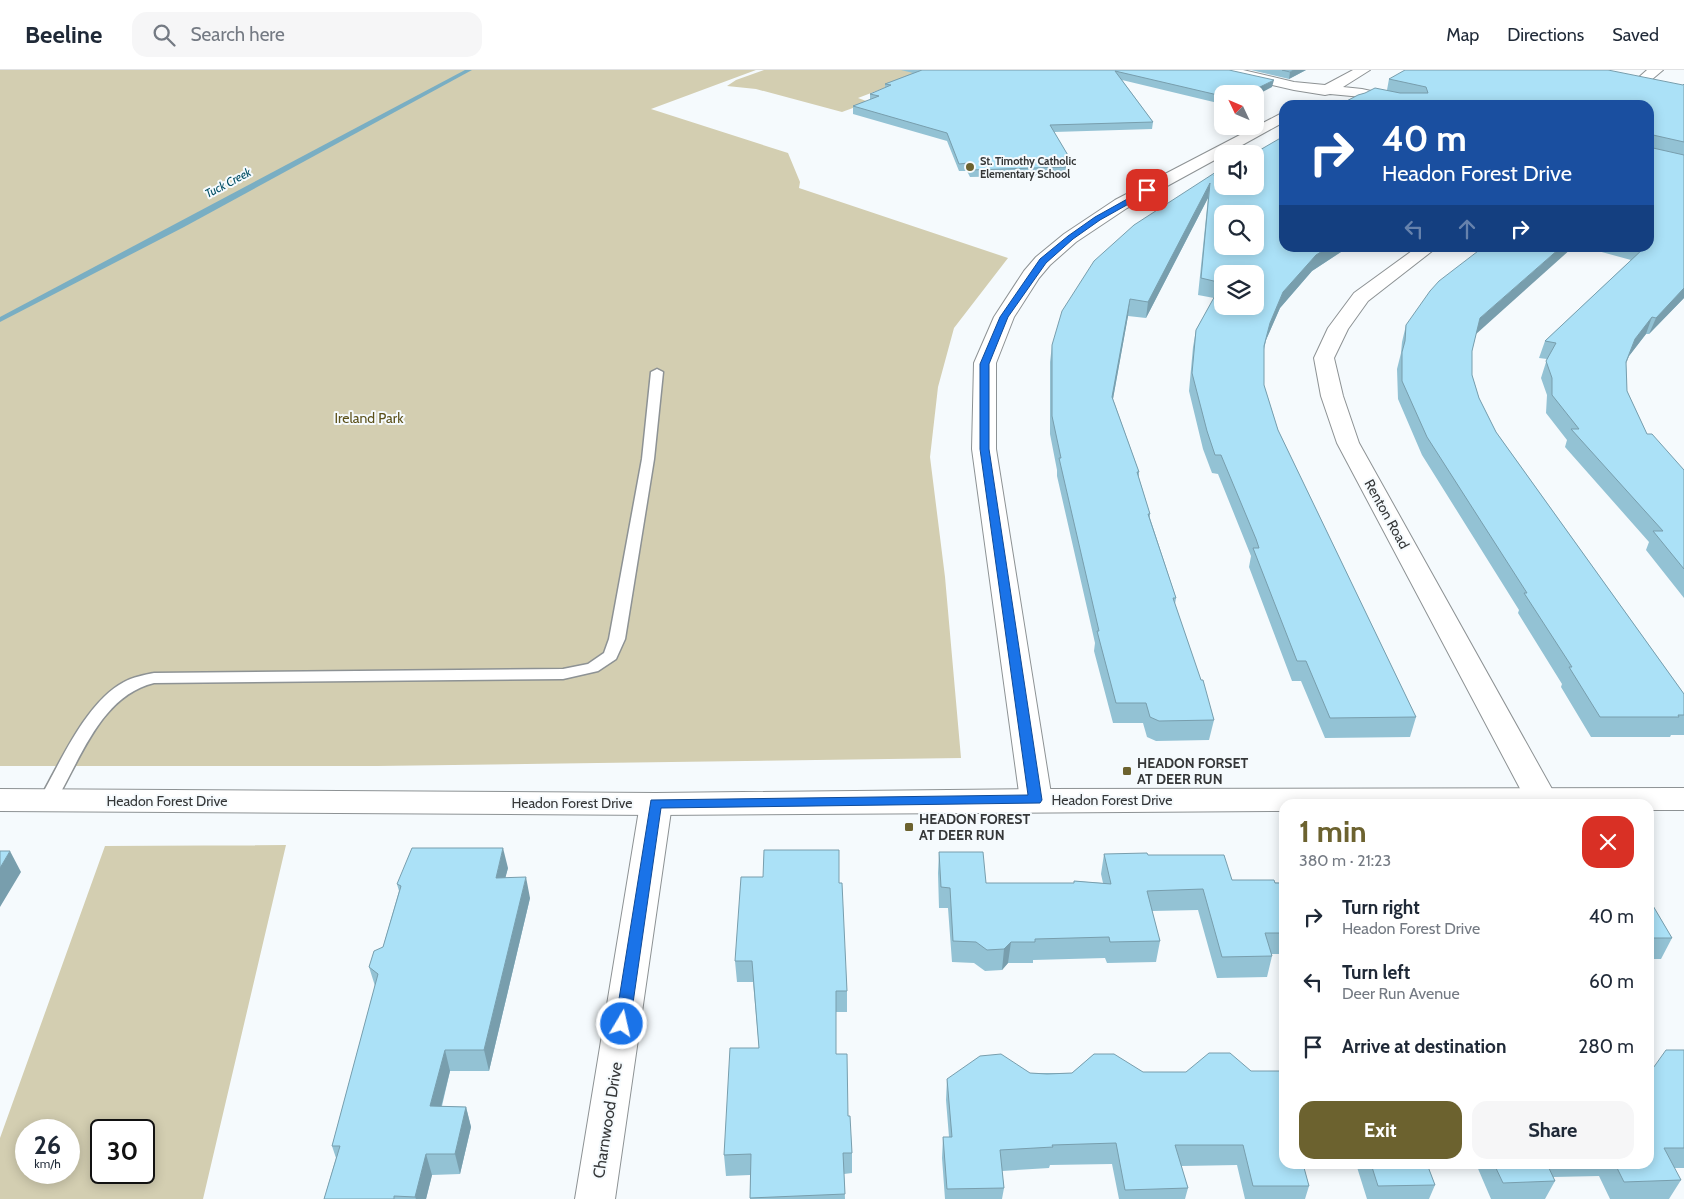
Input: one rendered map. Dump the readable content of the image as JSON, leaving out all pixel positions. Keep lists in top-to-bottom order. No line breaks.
{"streets":{"street":["Renton Road","Headon Forest Drive","Charnwood Drive"]},"crossings":[["Renton Road","Headon Forest Drive"],["Headon Forest Drive","Charnwood Drive"]],"water":["Tuck Creek"],"parks":["Ireland Park"],"places":{"other":["St. Timothy Catholic Elementary School"],"transit":["HEADON FORSET AT DEER RUN","HEADON FOREST AT DEER RUN"]},"north":"top left","page":{"header":"Beeline","search":"Search here","nav":["Map","Directions","Saved"],"turn":["40 m","Headon Forest Drive"],"heading":["1 min","380 m · 21:23"],"list":[{"name":"Turn right","note":"Headon Forest Drive","value":"40 m"},{"name":"Turn left","note":"Deer Run Avenue","value":"60 m"},{"name":"Arrive at destination","value":"280 m"}],"buttons":["Exit","Share"],"speed":"26 km/h","limit":"30"}}
